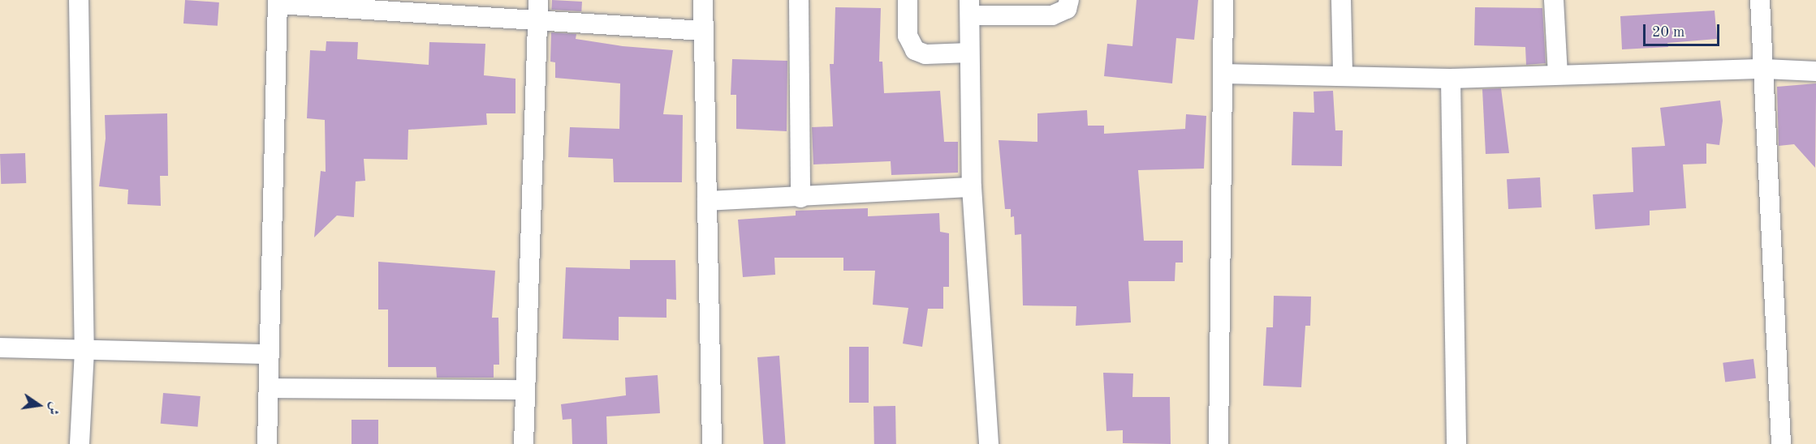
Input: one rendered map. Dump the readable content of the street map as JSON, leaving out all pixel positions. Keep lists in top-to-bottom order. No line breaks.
{"scale_bar":"20 m","north":"right"}
